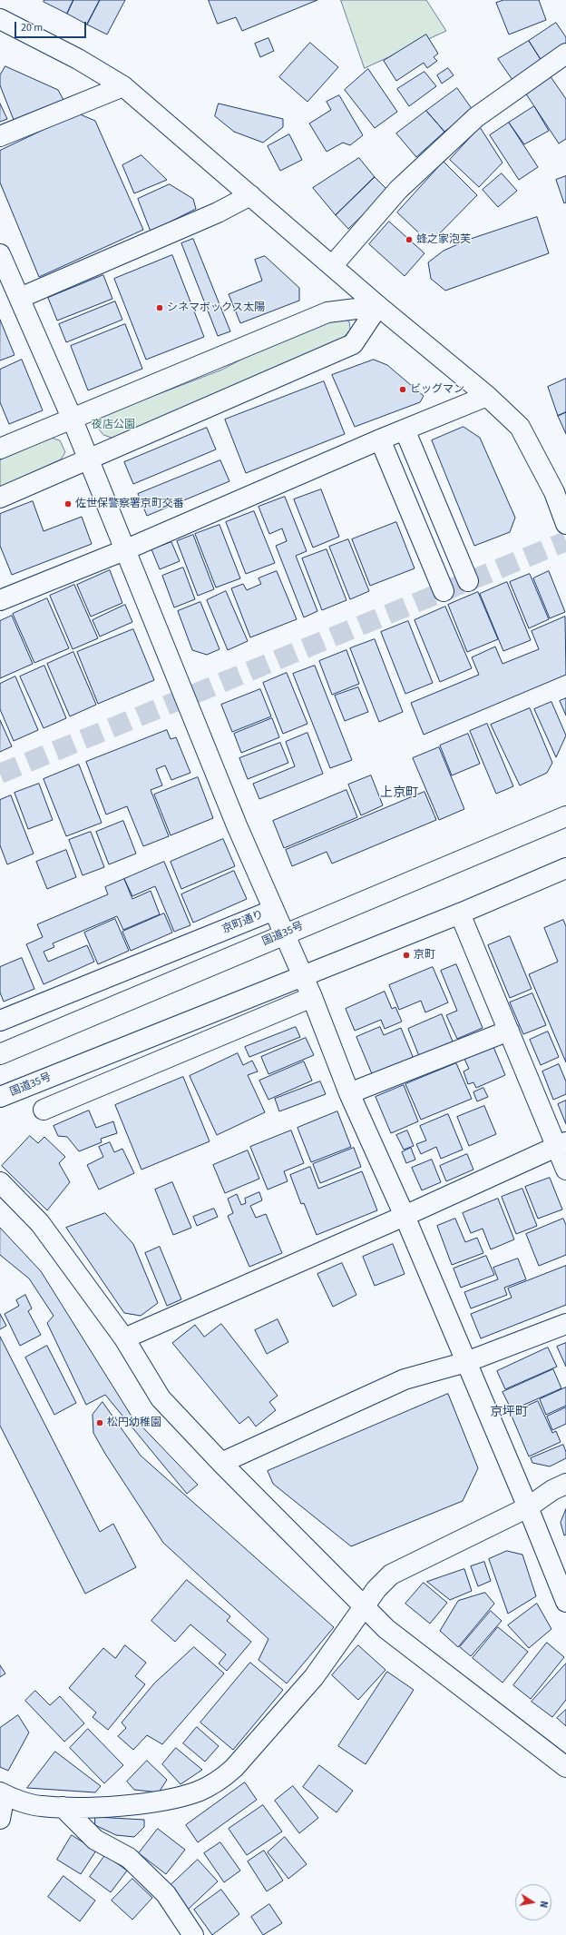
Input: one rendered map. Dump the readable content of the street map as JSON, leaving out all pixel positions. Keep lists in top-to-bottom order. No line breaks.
{"streets":{"main road":["京町通り","国道35号"]},"districts":["上京町","京坪町"],"parks":["夜店公園"],"places":["蜂之家泡芙","シネマボックス太陽","ビッグマン","佐世保警察署京町交番","京町","松円幼稚園"],"scale_bar":"20 m","north":"right"}
